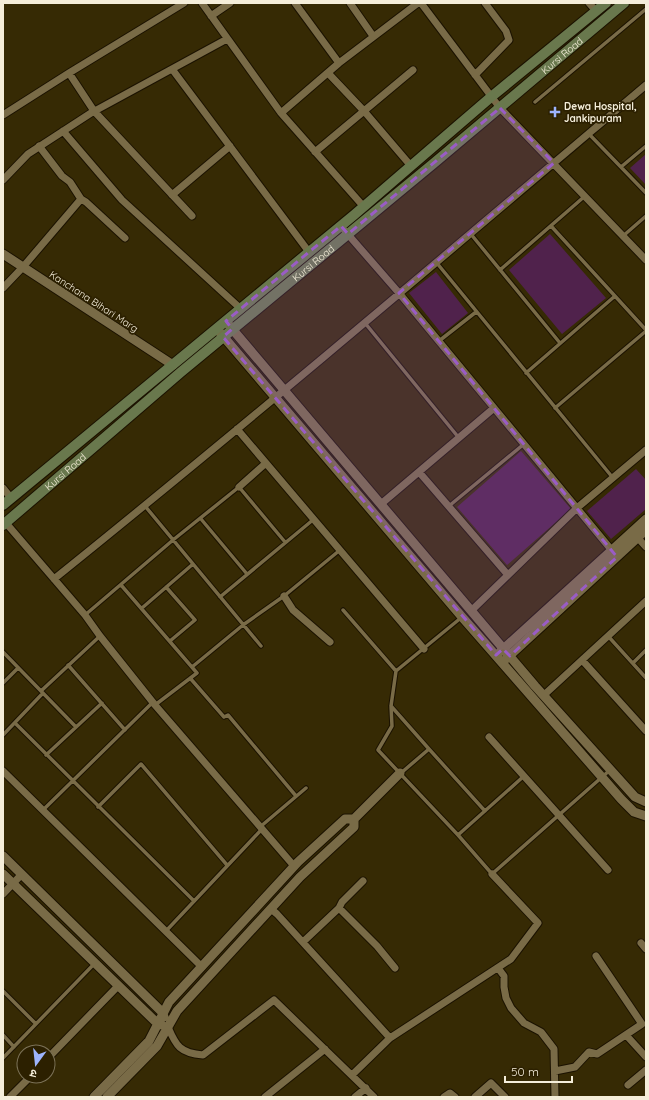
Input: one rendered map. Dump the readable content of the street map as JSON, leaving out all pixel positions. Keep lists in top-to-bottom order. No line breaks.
{"streets":{"main road":["Kursi Road"],"street":["Kanchana Bihari Marg"]},"crossings":[["Kursi Road","Kanchana Bihari Marg"]],"places":{"health":["Dewa Hospital, Jankipuram"]},"scale_bar":"50 m","north":"bottom"}
